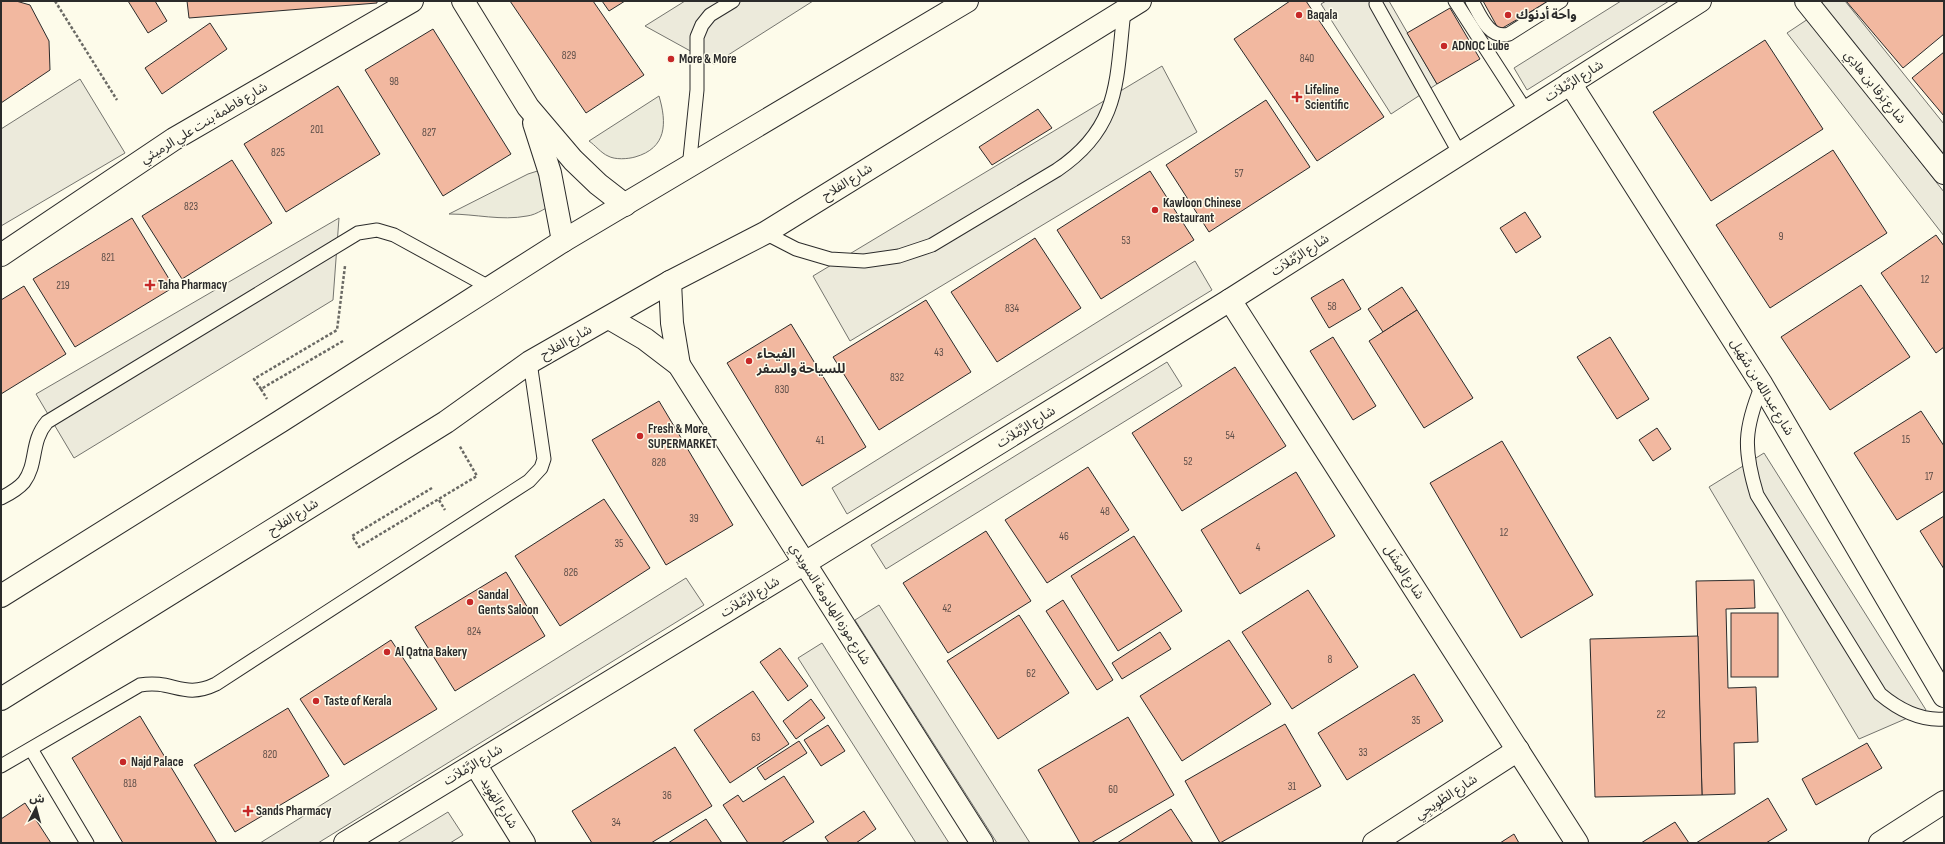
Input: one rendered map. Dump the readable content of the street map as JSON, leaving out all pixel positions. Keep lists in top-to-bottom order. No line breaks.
{"streets":{"street":["شارع الرَّمْلاَت","شارع بَرقا بن هادِي","شارع فاطمة بنت علي الرميثي","شارع الفلاح","شارع عبدالله بن سُهَيل","شارع المِشَل","شارع موزه الهادومة السويدي","شارع الطْوِيجِي","شارع الهَوِيد"]},"crossings":[["شارع الرَّمْلاَت","شارع عبدالله بن سُهَيل"],["شارع الرَّمْلاَت","شارع المِشَل"],["شارع الرَّمْلاَت","شارع موزه الهادومة السويدي"],["شارع الرَّمْلاَت","شارع الهَوِيد"],["شارع الفلاح","شارع موزه الهادومة السويدي"],["شارع المِشَل","شارع الطْوِيجِي"]],"places":{"other":["Baqala","واحة أدنوك","ADNOC Lube","More & More","Kawloon Chinese Restaurant","الفيحاء للسياحة والسفر","Fresh & More SUPERMARKET","Sandal Gents Saloon","Al Qatna Bakery","Taste of Kerala","Najd Palace"],"health":["Lifeline Scientific","Taha Pharmacy","Sands Pharmacy"]},"house_numbers":["829","840","98","201","827","825","57","823","9","53","821","12","219","58","834","43","832","830","54","15","41","52","828","17","48","39","12","46","35","4","826","42","824","8","62","22","35","63","33","820","818","31","60","36","34"],"north":"top"}
